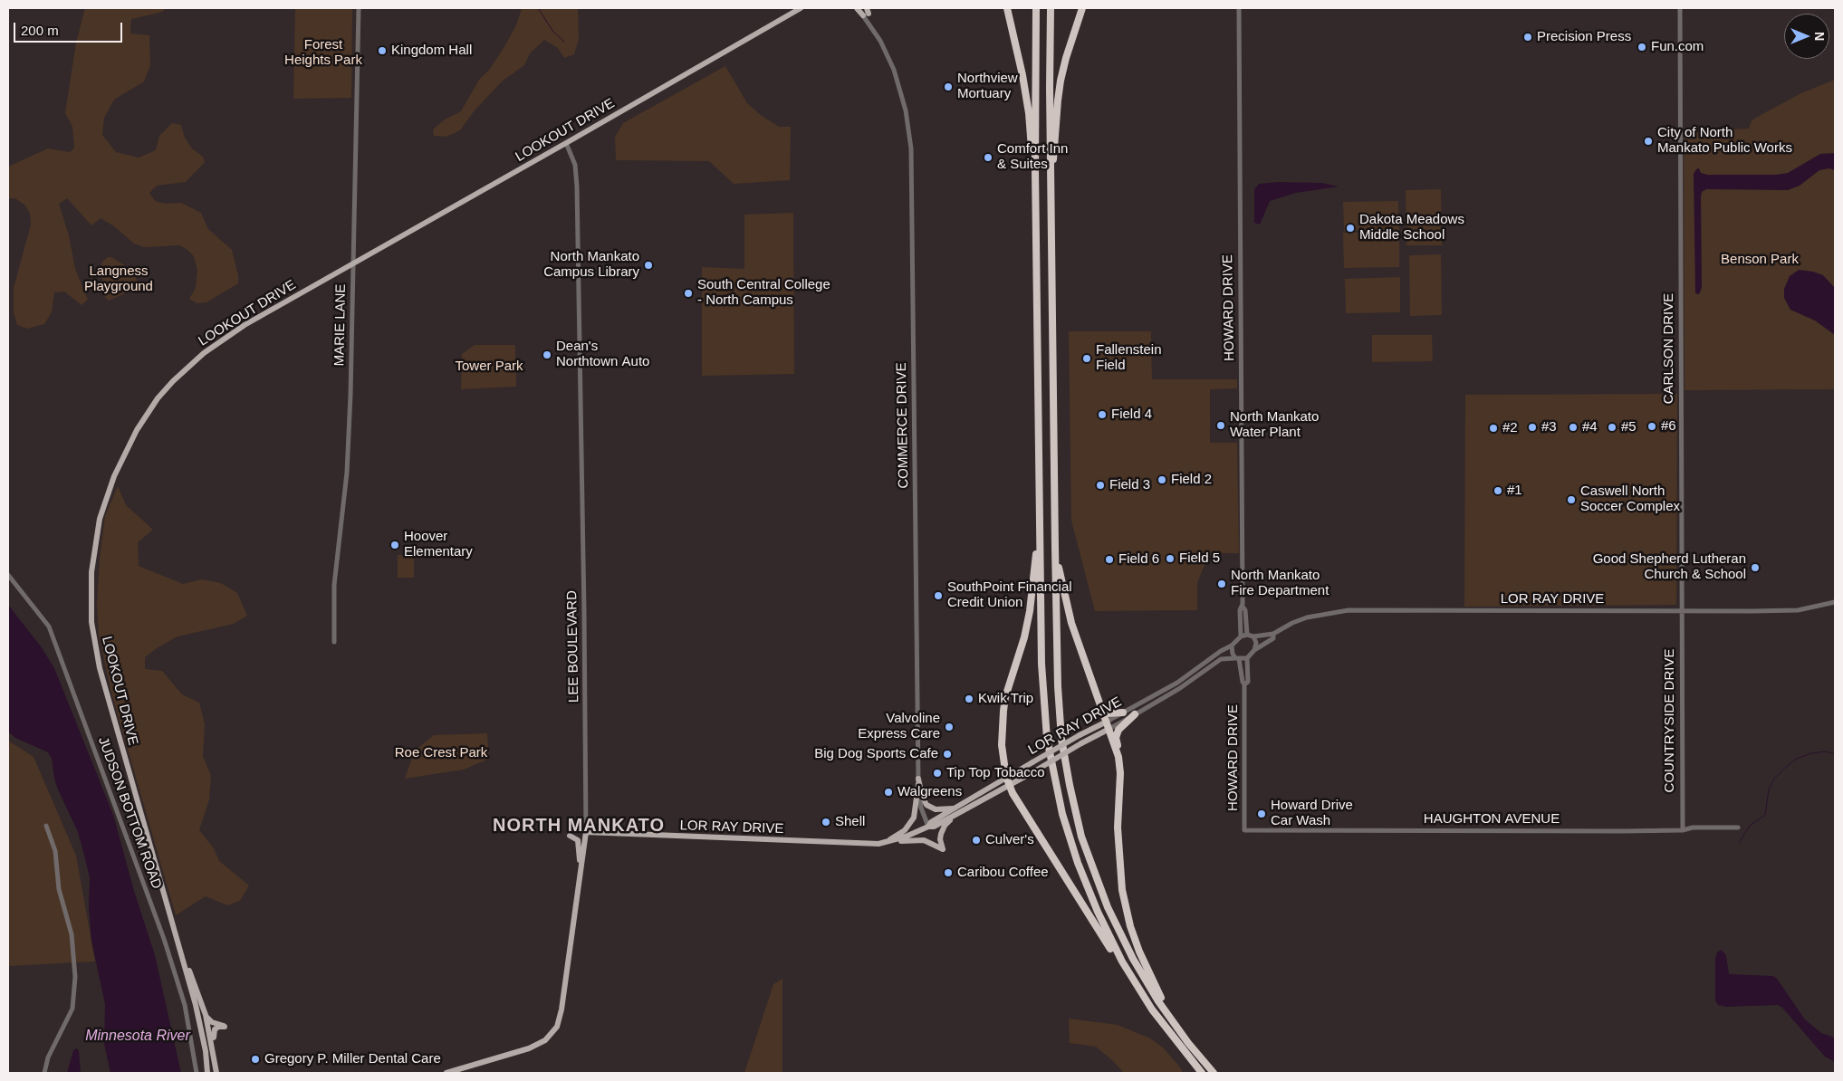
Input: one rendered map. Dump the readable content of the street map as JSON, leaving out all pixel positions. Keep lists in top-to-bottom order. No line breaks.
{"streets":{"main road":["LOOKOUT DRIVE","LOR RAY DRIVE","LEE BOULEVARD"],"street":["HOWARD DRIVE","MARIE LANE","CARLSON DRIVE","COMMERCE DRIVE","COUNTRYSIDE DRIVE","JUDSON BOTTOM ROAD","HAUGHTON AVENUE"]},"crossings":[["LOOKOUT DRIVE","MARIE LANE"],["LOOKOUT DRIVE","LEE BOULEVARD"],["HOWARD DRIVE","LOR RAY DRIVE"],["HOWARD DRIVE","HAUGHTON AVENUE"],["CARLSON DRIVE","LOR RAY DRIVE"],["CARLSON DRIVE","COUNTRYSIDE DRIVE"],["COMMERCE DRIVE","LOR RAY DRIVE"],["LOR RAY DRIVE","LEE BOULEVARD"],["LOR RAY DRIVE","COUNTRYSIDE DRIVE"],["COUNTRYSIDE DRIVE","HAUGHTON AVENUE"]],"districts":["NORTH MANKATO"],"water":["Minnesota River"],"parks":["Forest Heights Park","Benson Park","Langness Playground","Tower Park","Roe Crest Park"],"places":["Precision Press","Fun.com","Kingdom Hall","Northview Mortuary","City of North Mankato Public Works","Comfort Inn & Suites","Dakota Meadows Middle School","North Mankato Campus Library","South Central College - North Campus","Dean's Northtown Auto","Fallenstein Field","Field 4","North Mankato Water Plant","#6","#3","#4","#5","#2","Field 2","Field 3","#1","Caswell North Soccer Complex","Hoover Elementary","Field 5","Field 6","Good Shepherd Lutheran Church & School","North Mankato Fire Department","SouthPoint Financial Credit Union","Kwik Trip","Valvoline Express Care","Big Dog Sports Cafe","Tip Top Tobacco","Walgreens","Howard Drive Car Wash","Shell","Culver's","Caribou Coffee","Gregory P. Miller Dental Care"],"scale_bar":"200 m","north":"right"}
